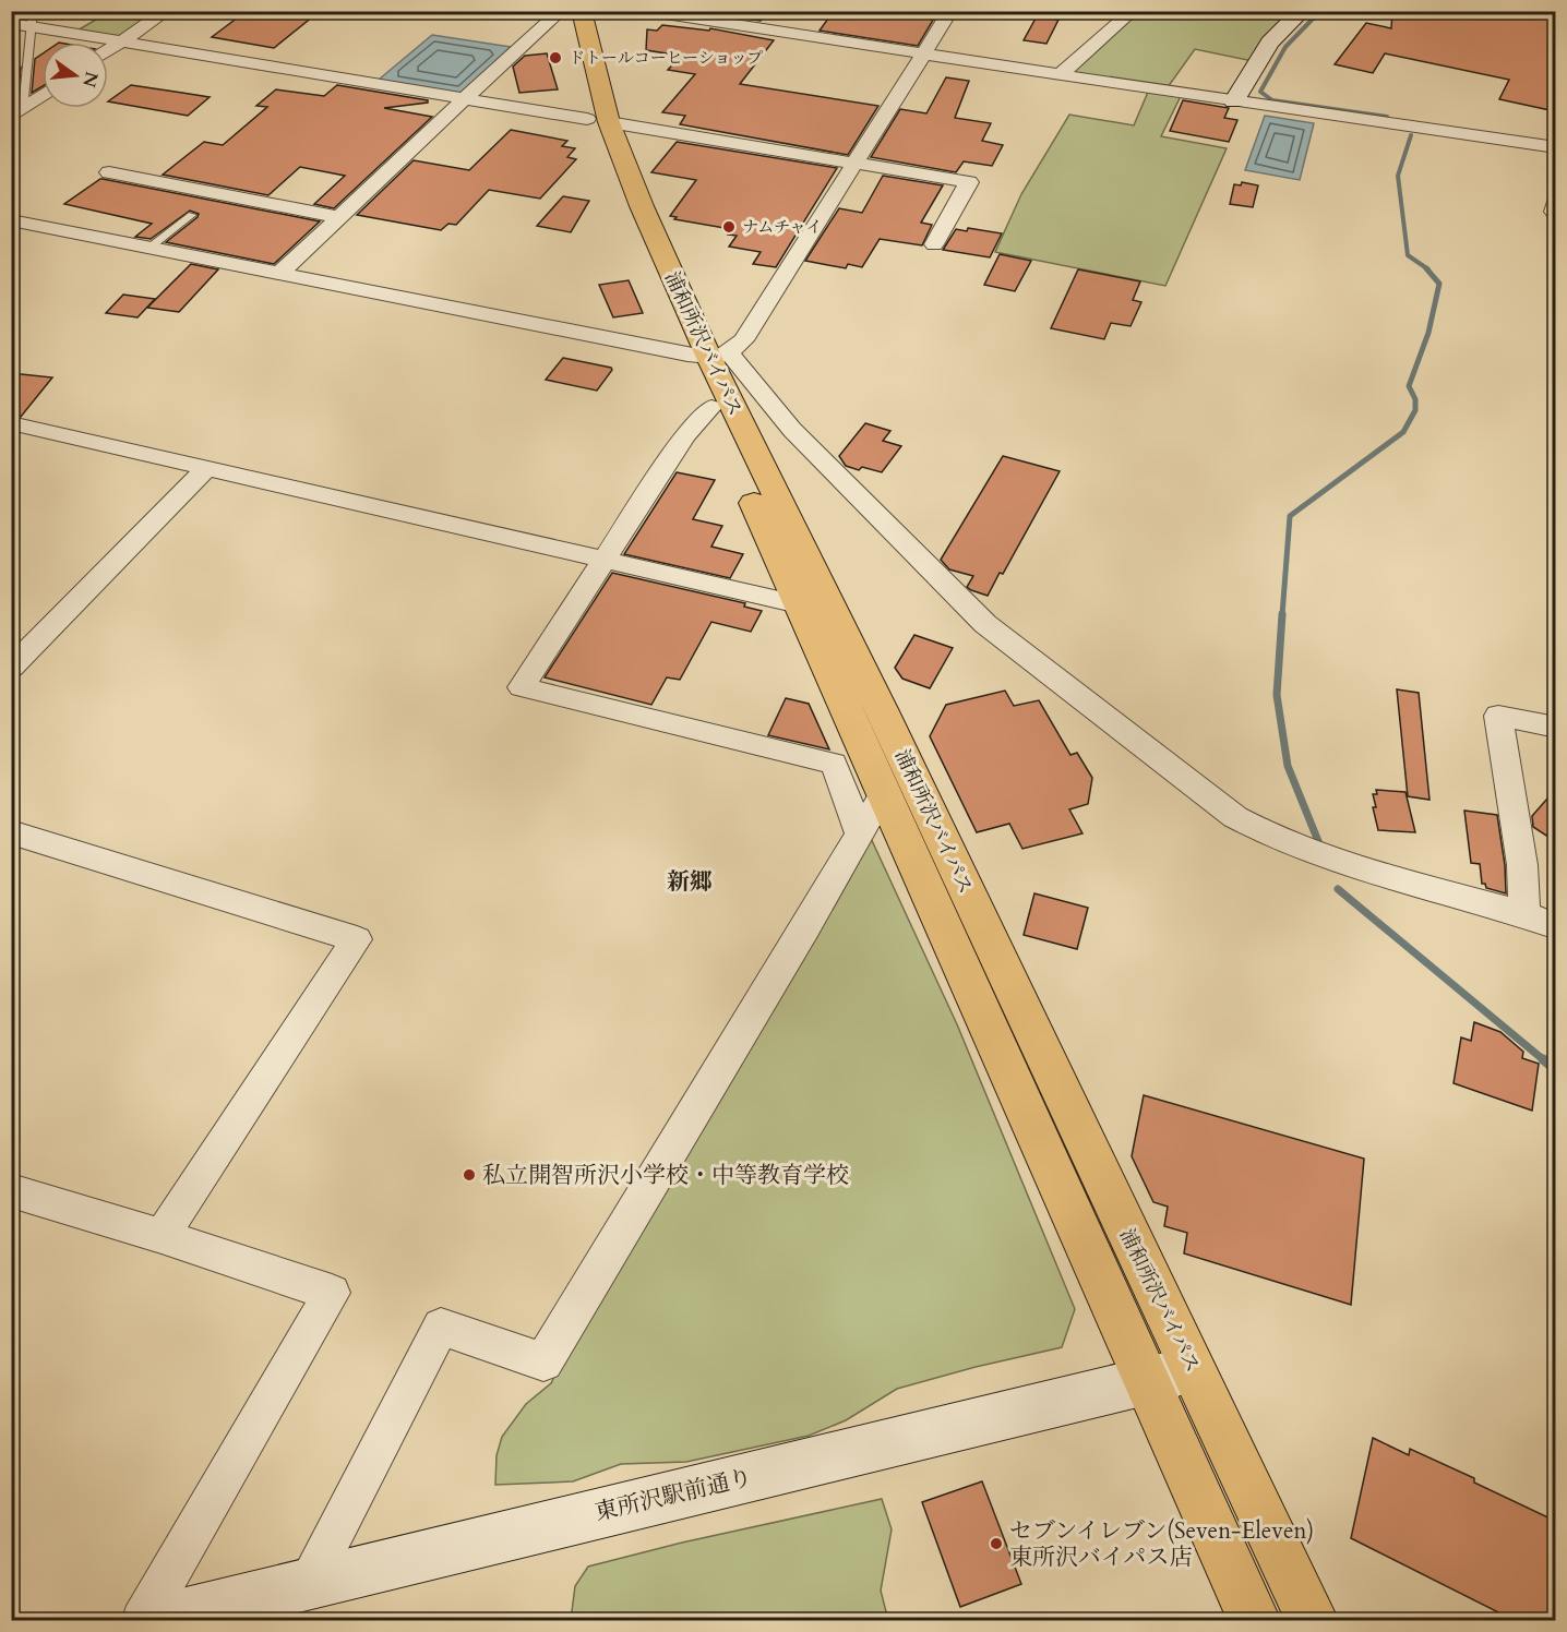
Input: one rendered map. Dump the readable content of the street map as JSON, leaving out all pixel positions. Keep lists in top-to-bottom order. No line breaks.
{"streets":{"highway":["浦和所沢バイパス"],"street":["東所沢駅前通り"]},"crossings":[["浦和所沢バイパス","東所沢駅前通り"]],"districts":["新郷"],"places":["ドトールコーヒーショップ","ナムチャイ","私立開智所沢小学校・中等教育学校","セブンイレブン(Seven-Eleven) 東所沢バイパス店"],"north":"right"}
